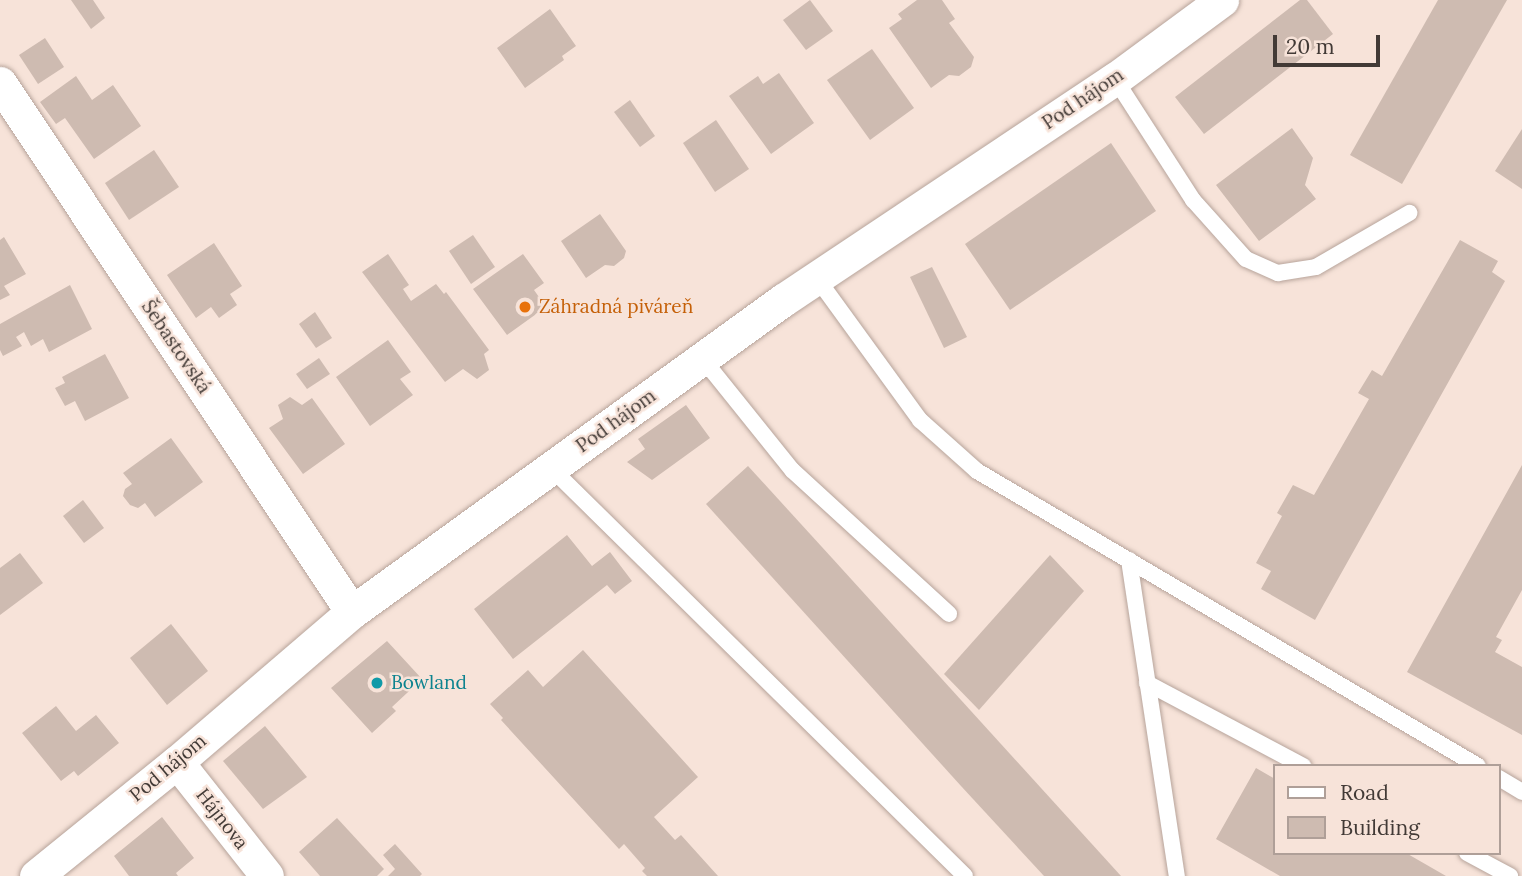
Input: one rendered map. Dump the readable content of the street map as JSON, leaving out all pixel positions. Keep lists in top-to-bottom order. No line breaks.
{"streets":{"street":["Pod hájom","Šebastovská","Hájnova"]},"crossings":[["Pod hájom","Šebastovská"],["Pod hájom","Hájnova"]],"places":["Záhradná piváreň","Bowland"],"legend":["Road","Building"],"scale_bar":"20 m"}
